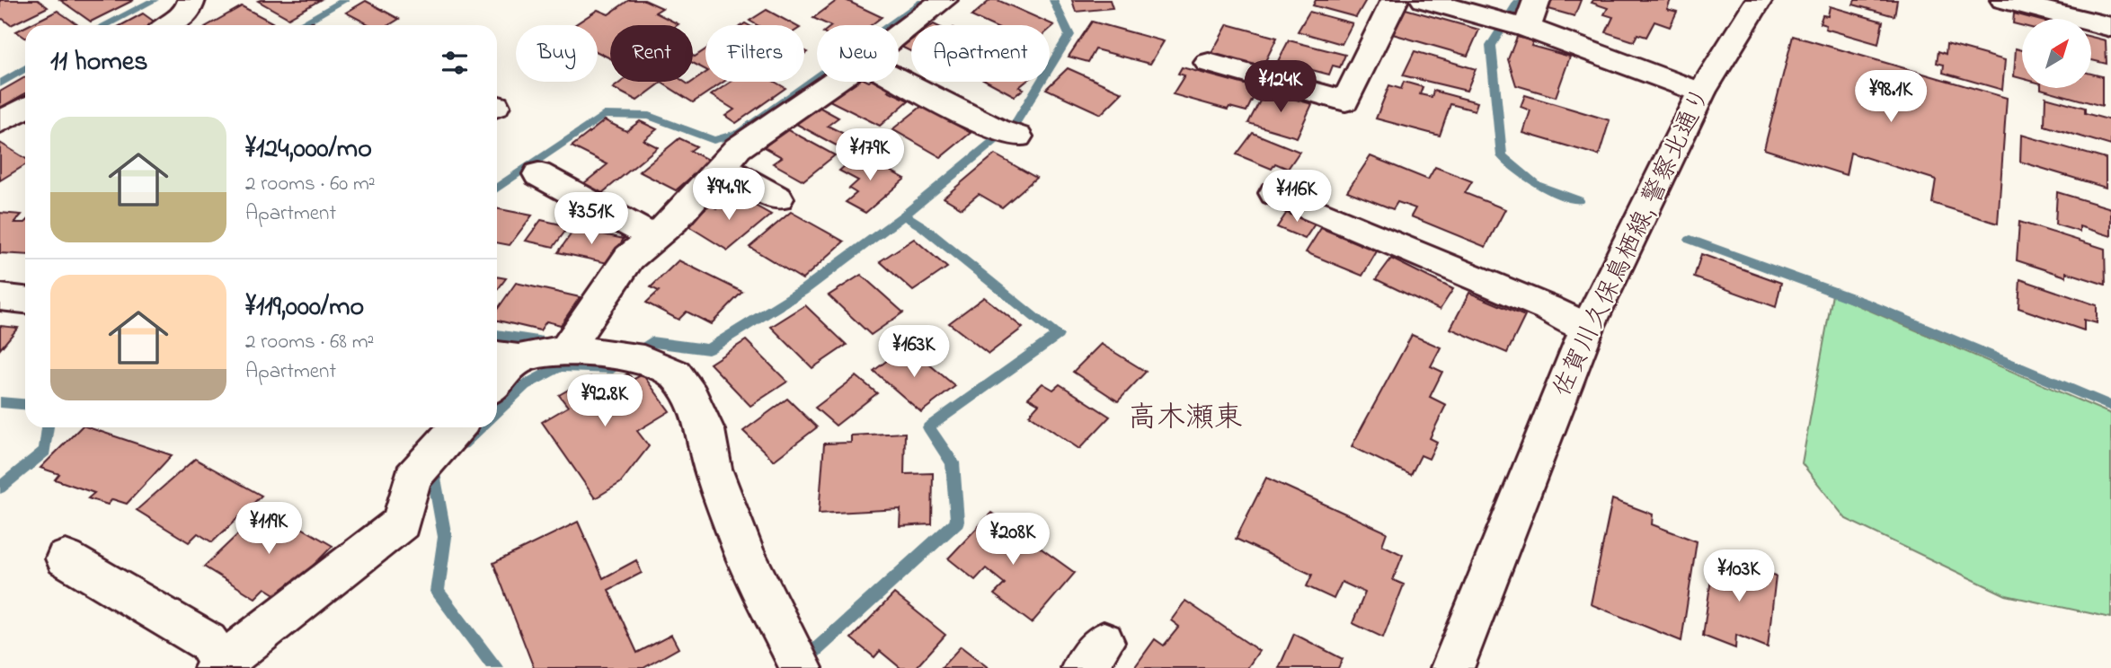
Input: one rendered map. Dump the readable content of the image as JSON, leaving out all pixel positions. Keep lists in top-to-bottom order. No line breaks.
{"streets":{"street":["佐賀川久保鳥栖線, 警察北通り"]},"districts":["高木瀬東"],"north":"top right","page":{"chip":["Buy","Rent","Filters","New","Apartment"],"heading":"11 homes","price":["¥124K","¥98.1K","¥179K","¥94.9K","¥116K","¥351K","¥163K","¥92.8K","¥119K","¥208K","¥103K"],"list":[{"name":"¥124,000/mo","note":"2 rooms · 60 m² · Apartment"},{"name":"¥119,000/mo","note":"2 rooms · 68 m² · Apartment"}]}}
